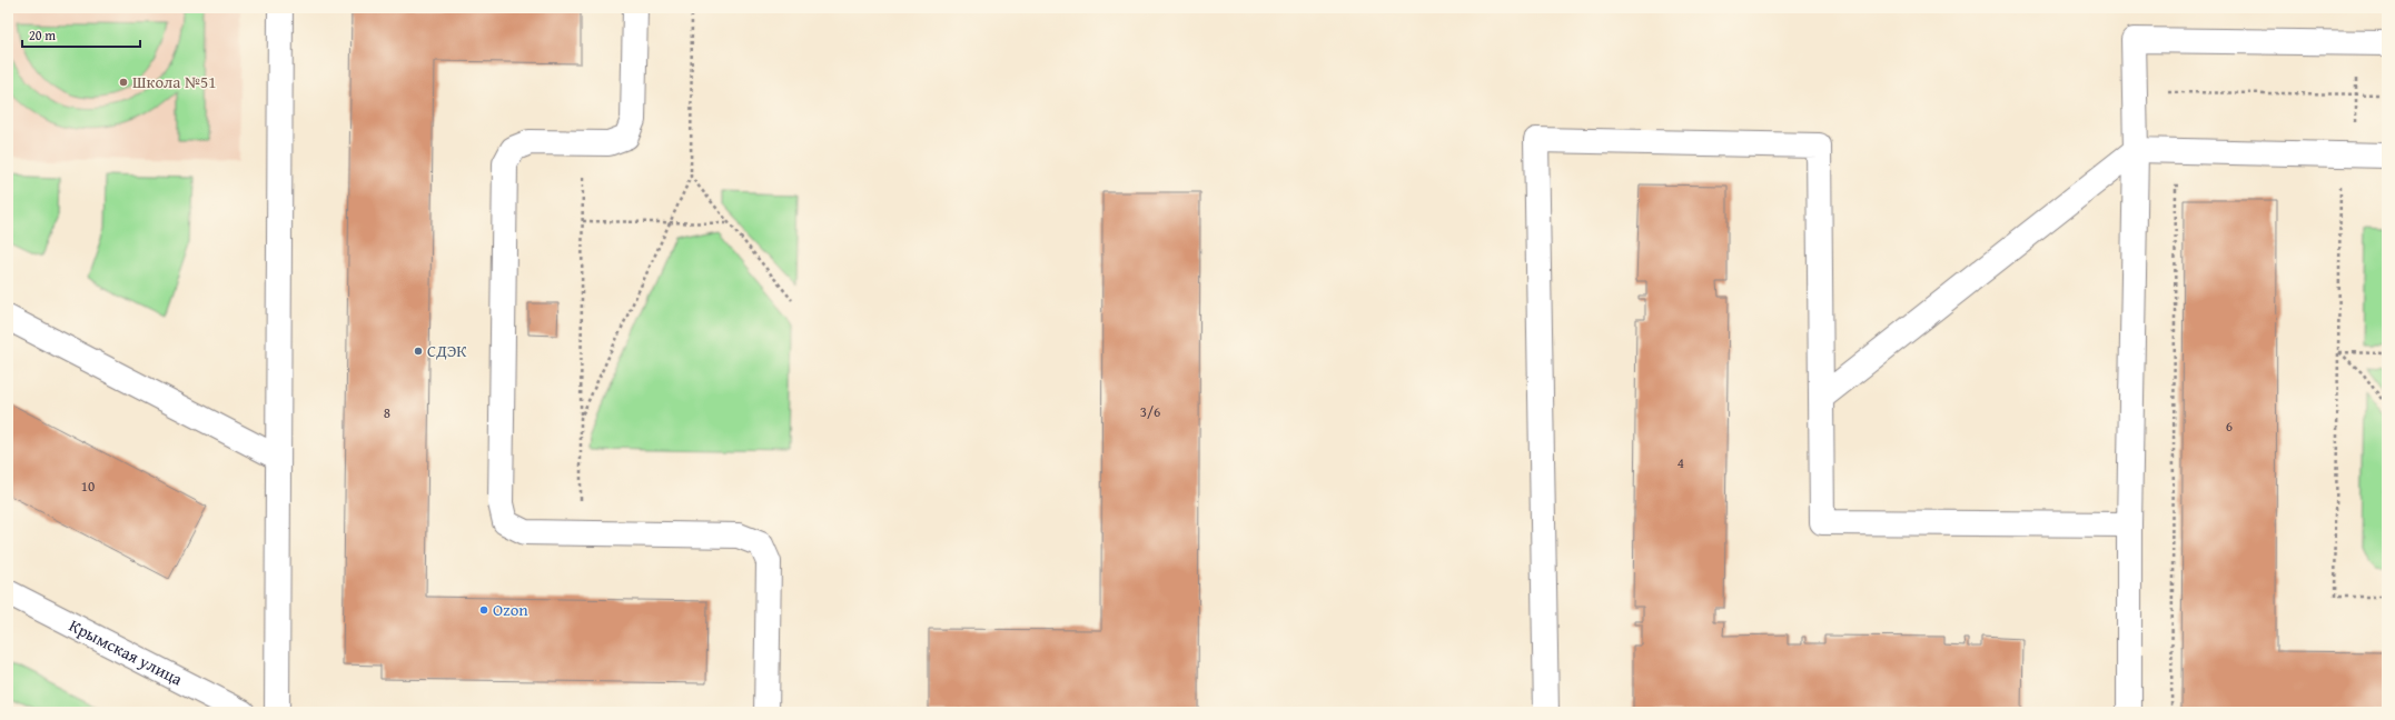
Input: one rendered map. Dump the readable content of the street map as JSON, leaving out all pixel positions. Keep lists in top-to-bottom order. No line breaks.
{"streets":{"street":["Крымская улица"]},"places":["Школа №51","СДЭК","Ozon"],"house_numbers":["3/6","8","6","4","10"],"scale_bar":"20 m"}
